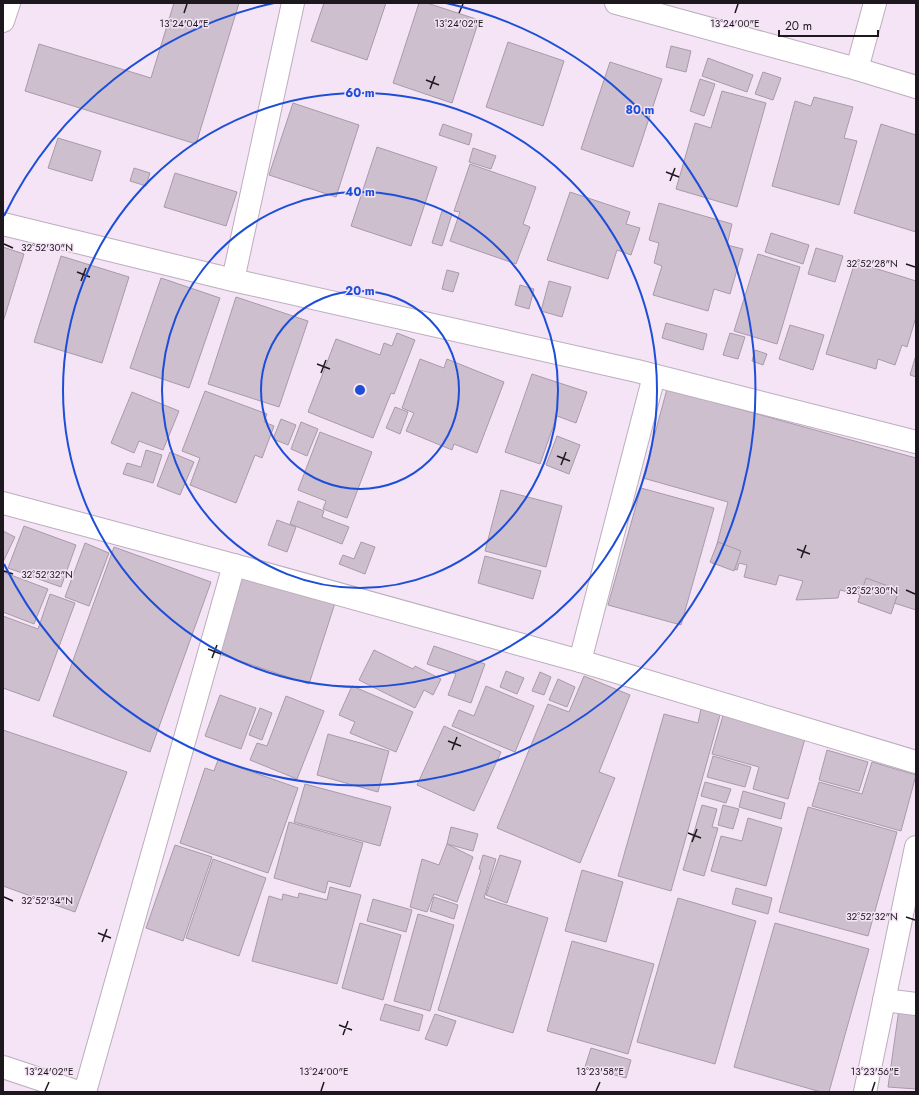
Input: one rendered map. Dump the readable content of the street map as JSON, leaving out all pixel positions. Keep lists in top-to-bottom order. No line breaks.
{"scale_bar":"20 m","coordinates":["13°24'04\"E","13°24'02\"E","13°24'00\"E","32°52'30\"N","32°52'28\"N","32°52'32\"N","32°52'34\"N","13°23'58\"E","13°23'56\"E"],"rings":["60 m","80 m","40 m","20 m"]}
